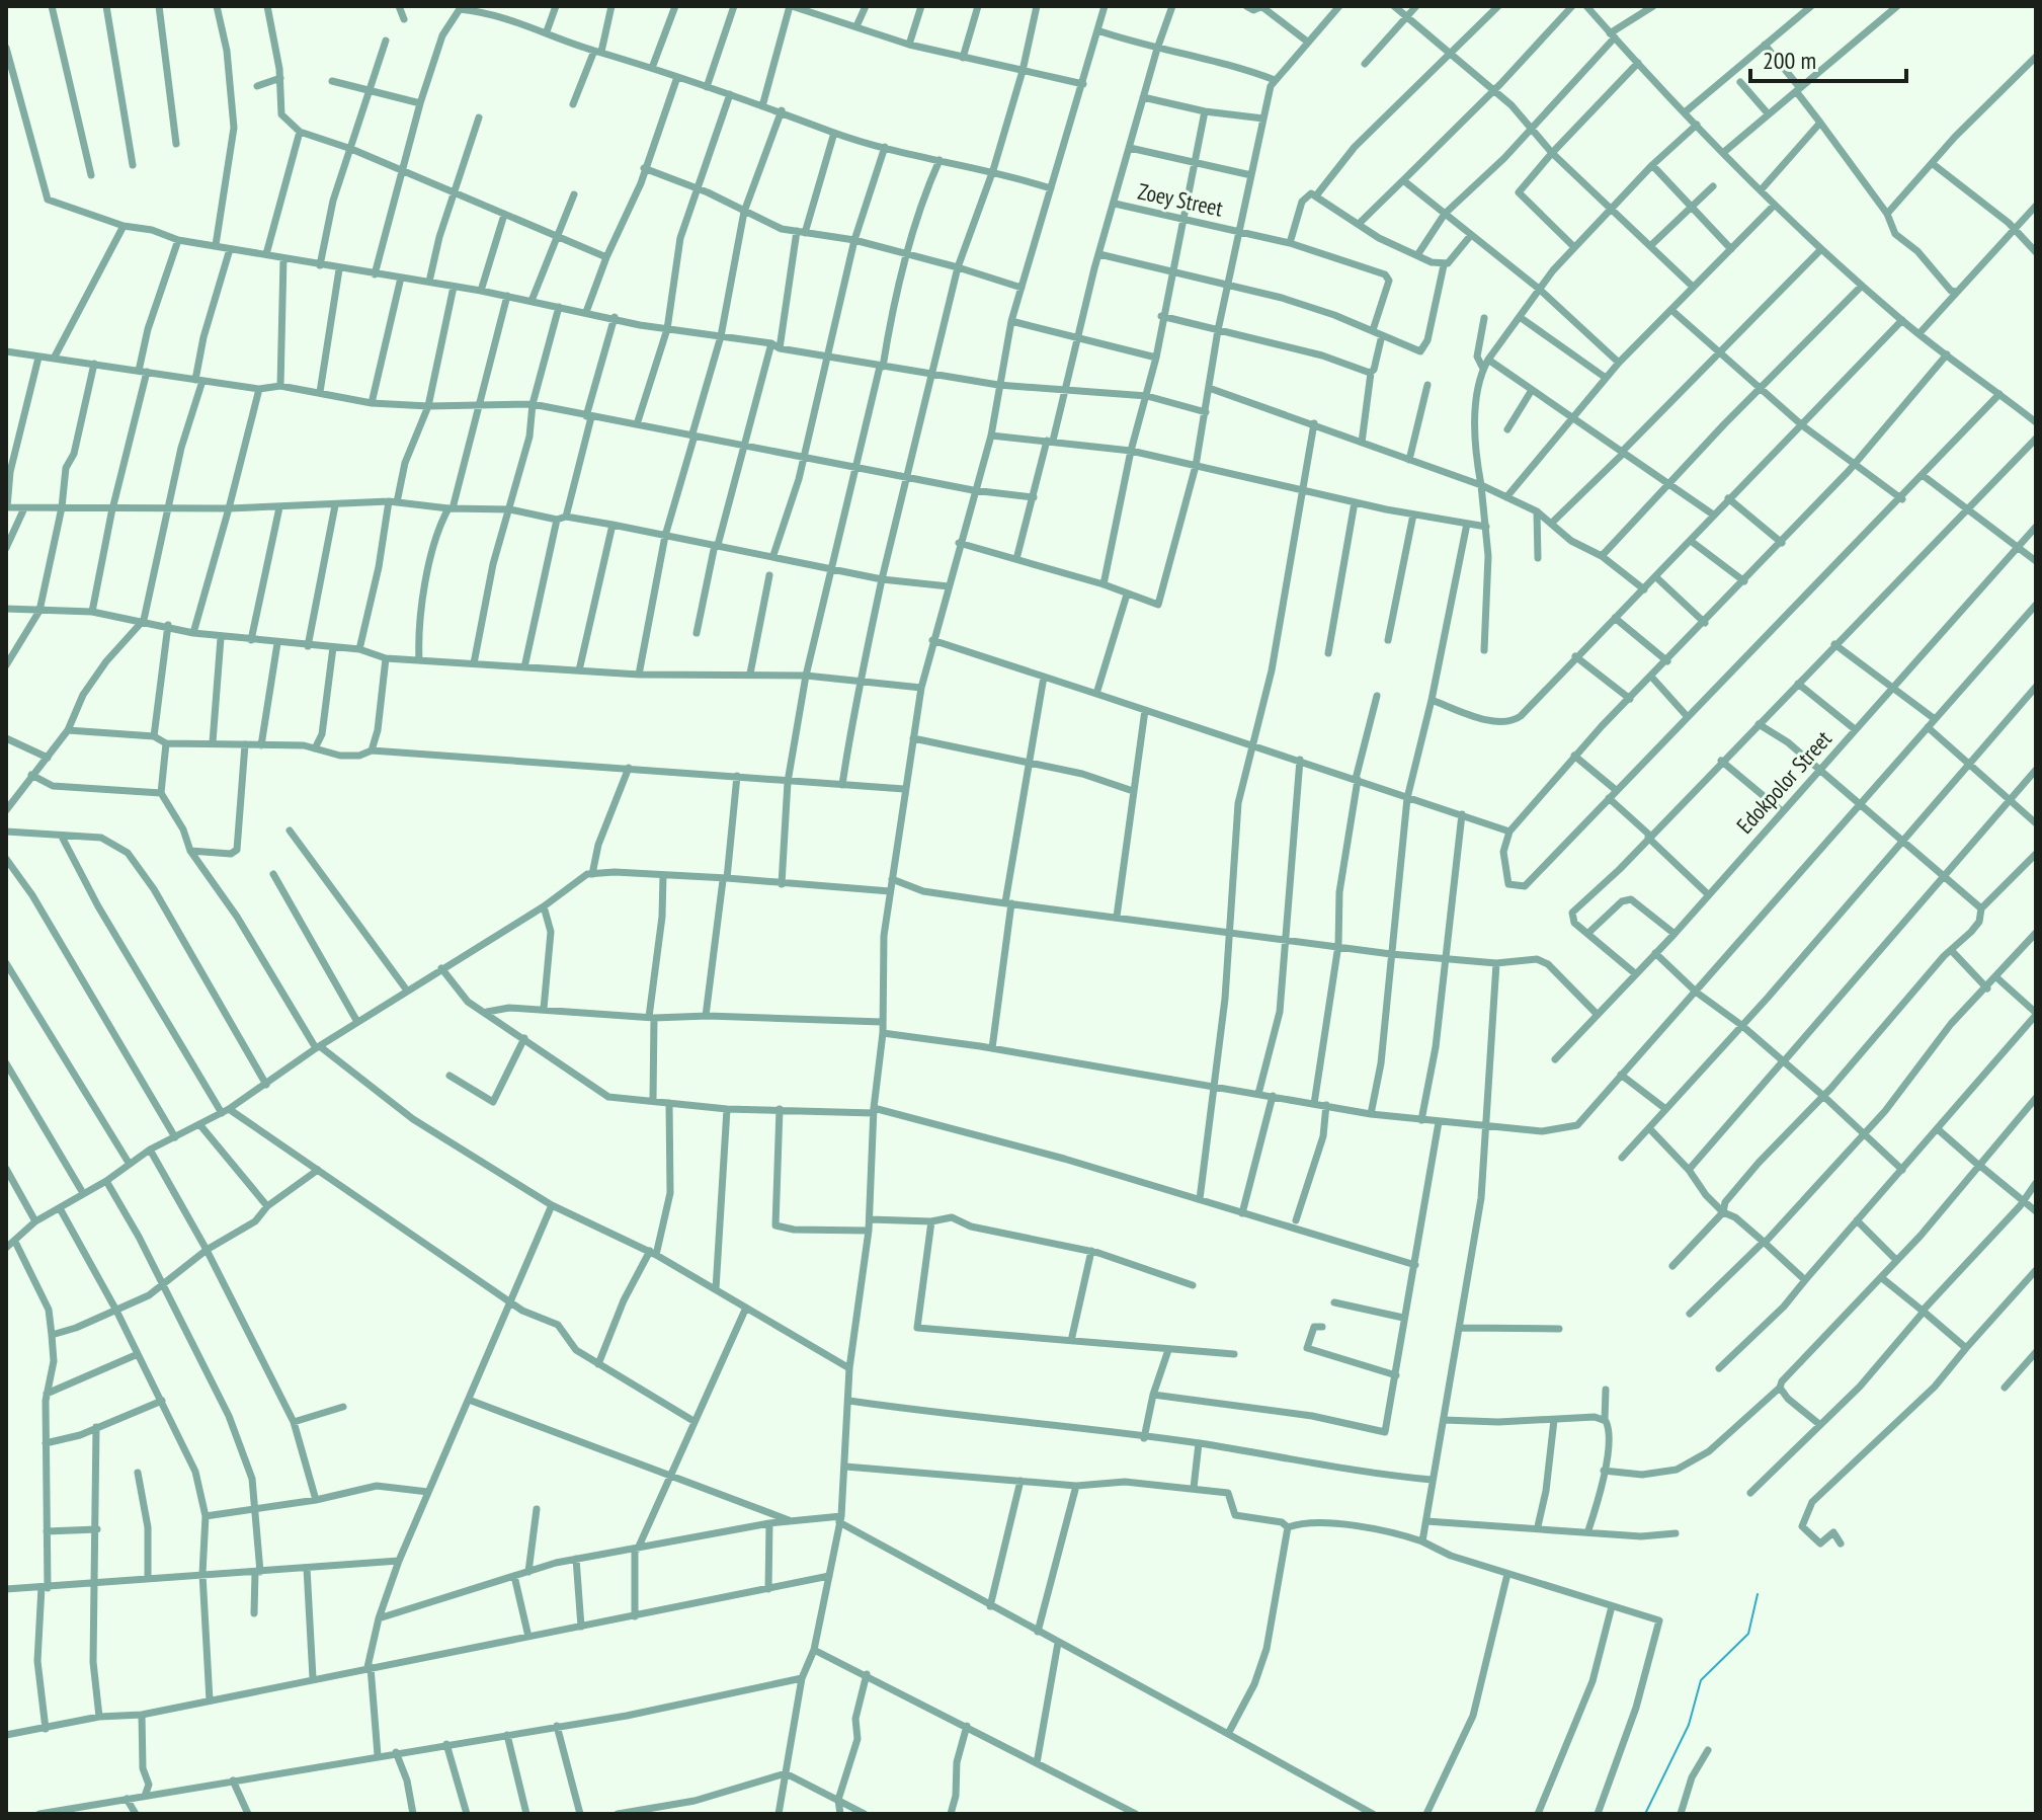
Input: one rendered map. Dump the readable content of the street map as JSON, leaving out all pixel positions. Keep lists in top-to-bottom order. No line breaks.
{"streets":{"street":["Zoey Street","Edokpolor Street"]},"scale_bar":"200 m"}
